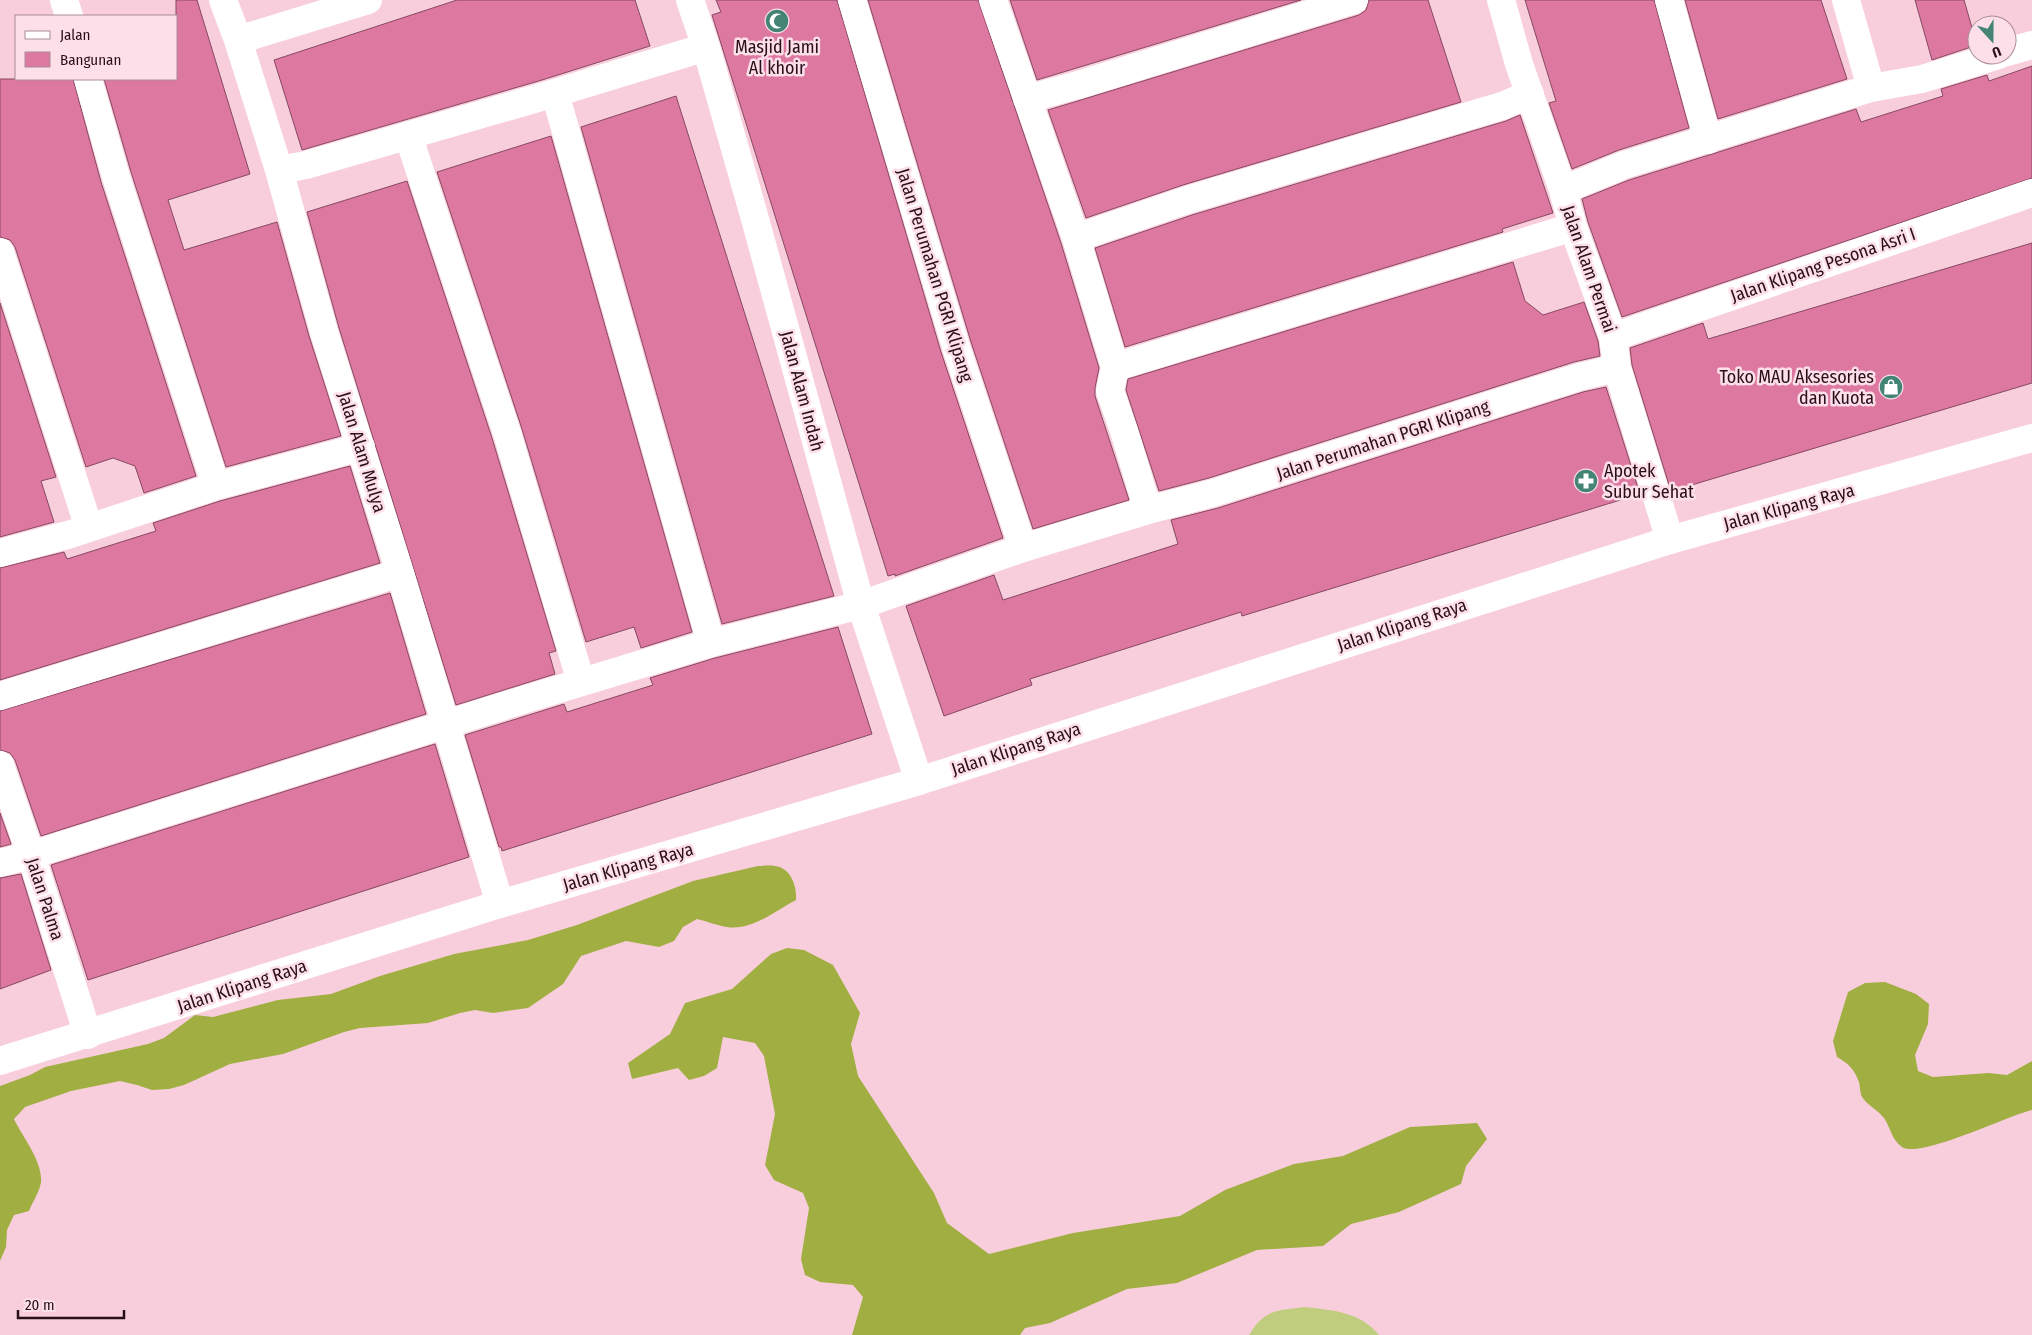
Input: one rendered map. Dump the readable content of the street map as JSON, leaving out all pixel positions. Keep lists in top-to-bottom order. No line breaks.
{"streets":{"street":["Jalan Klipang Pesona Asri I","Jalan Alam Permai","Jalan Perumahan PGRI Klipang","Jalan Alam Indah","Jalan Alam Mulya","Jalan Klipang Raya","Jalan Palma"]},"crossings":[["Jalan Klipang Pesona Asri I","Jalan Alam Permai"],["Jalan Alam Permai","Jalan Perumahan PGRI Klipang"],["Jalan Alam Permai","Jalan Klipang Raya"],["Jalan Perumahan PGRI Klipang","Jalan Alam Indah"],["Jalan Perumahan PGRI Klipang","Jalan Alam Mulya"],["Jalan Perumahan PGRI Klipang","Jalan Palma"],["Jalan Alam Indah","Jalan Klipang Raya"],["Jalan Alam Mulya","Jalan Klipang Raya"],["Jalan Klipang Raya","Jalan Palma"]],"places":{"mosque":["Masjid Jami Al khoir"],"shop":["Toko MAU Aksesories dan Kuota"],"pharmacy":["Apotek Subur Sehat"]},"legend":["Jalan","Bangunan"],"scale_bar":"20 m","north":"bottom"}
